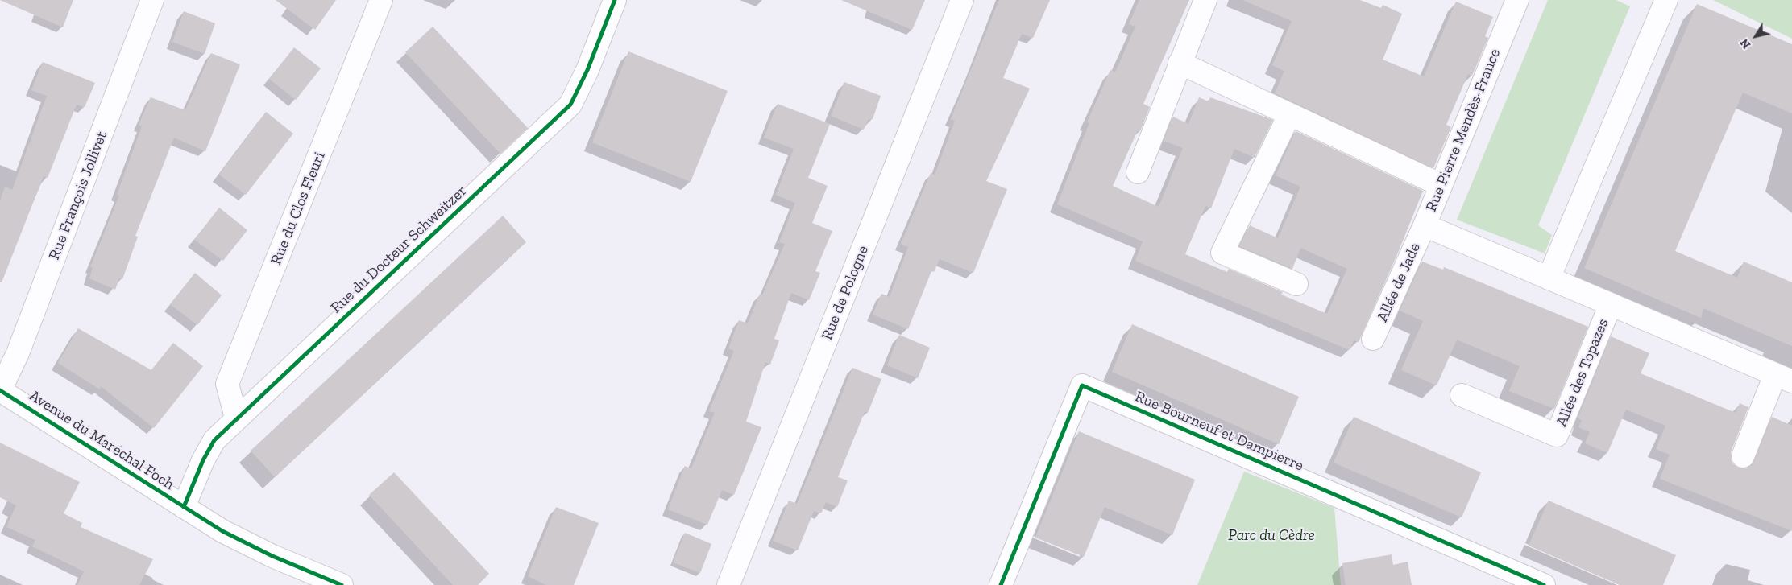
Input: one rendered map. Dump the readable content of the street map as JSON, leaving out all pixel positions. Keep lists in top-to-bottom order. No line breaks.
{"streets":{"street":["Rue Pierre Mendès-France","Rue François Jollivet","Rue du Clos Fleuri","Rue du Docteur Schweitzer","Allée de Jade","Rue de Pologne","Allée des Topazes","Rue Bourneuf et Dampierre","Avenue du Maréchal Foch"]},"crossings":[["Rue Pierre Mendès-France","Allée de Jade"],["Rue Pierre Mendès-France","Allée des Topazes"],["Rue François Jollivet","Avenue du Maréchal Foch"],["Rue du Clos Fleuri","Rue du Docteur Schweitzer"],["Rue du Docteur Schweitzer","Avenue du Maréchal Foch"]],"parks":["Parc du Cèdre"],"north":"bottom left"}
